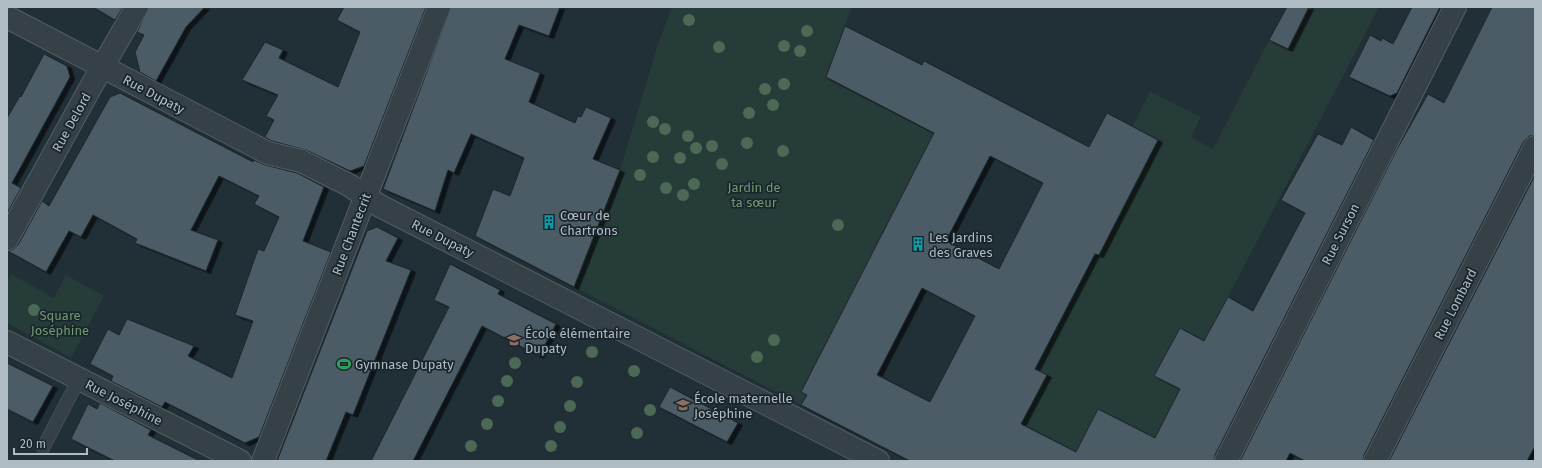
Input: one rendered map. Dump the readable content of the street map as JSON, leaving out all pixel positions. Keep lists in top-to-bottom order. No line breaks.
{"streets":{"street":["Rue Dupaty","Rue Delord","Rue Chantecrit","Rue Surson","Rue Lombard","Rue Joséphine"]},"crossings":[["Rue Dupaty","Rue Delord"],["Rue Dupaty","Rue Chantecrit"]],"parks":["Jardin de ta sœur","Square Joséphine"],"places":{"building":["Cœur de Chartrons","Les Jardins des Graves"],"school or university":["École élémentaire Dupaty","École maternelle Joséphine"],"sports":["Gymnase Dupaty"]},"scale_bar":"20 m"}
